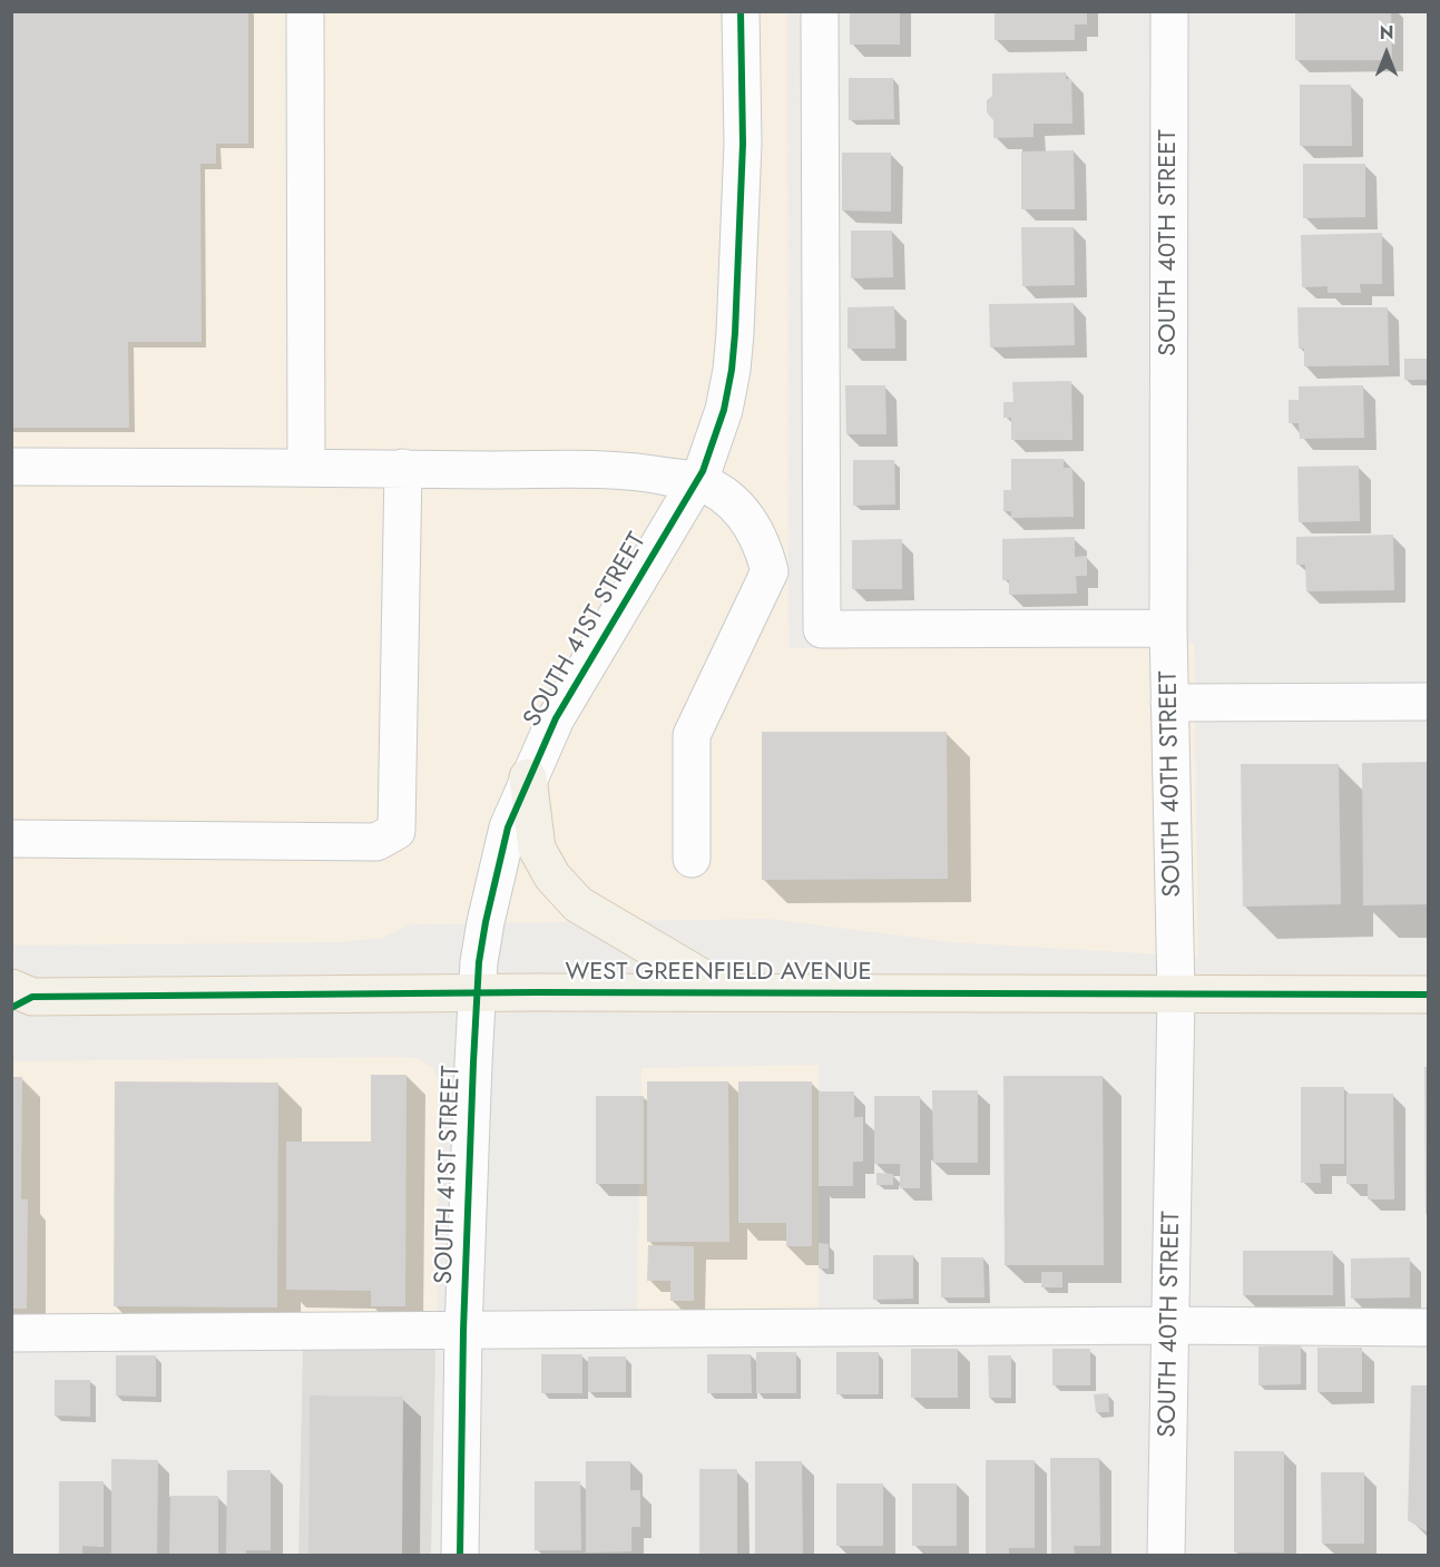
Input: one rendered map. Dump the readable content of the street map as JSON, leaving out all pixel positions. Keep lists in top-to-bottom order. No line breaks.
{"streets":{"main road":["WEST GREENFIELD AVENUE"],"street":["SOUTH 40TH STREET","SOUTH 41ST STREET"]},"crossings":[["SOUTH 40TH STREET","WEST GREENFIELD AVENUE"],["SOUTH 41ST STREET","WEST GREENFIELD AVENUE"]],"north":"top"}
